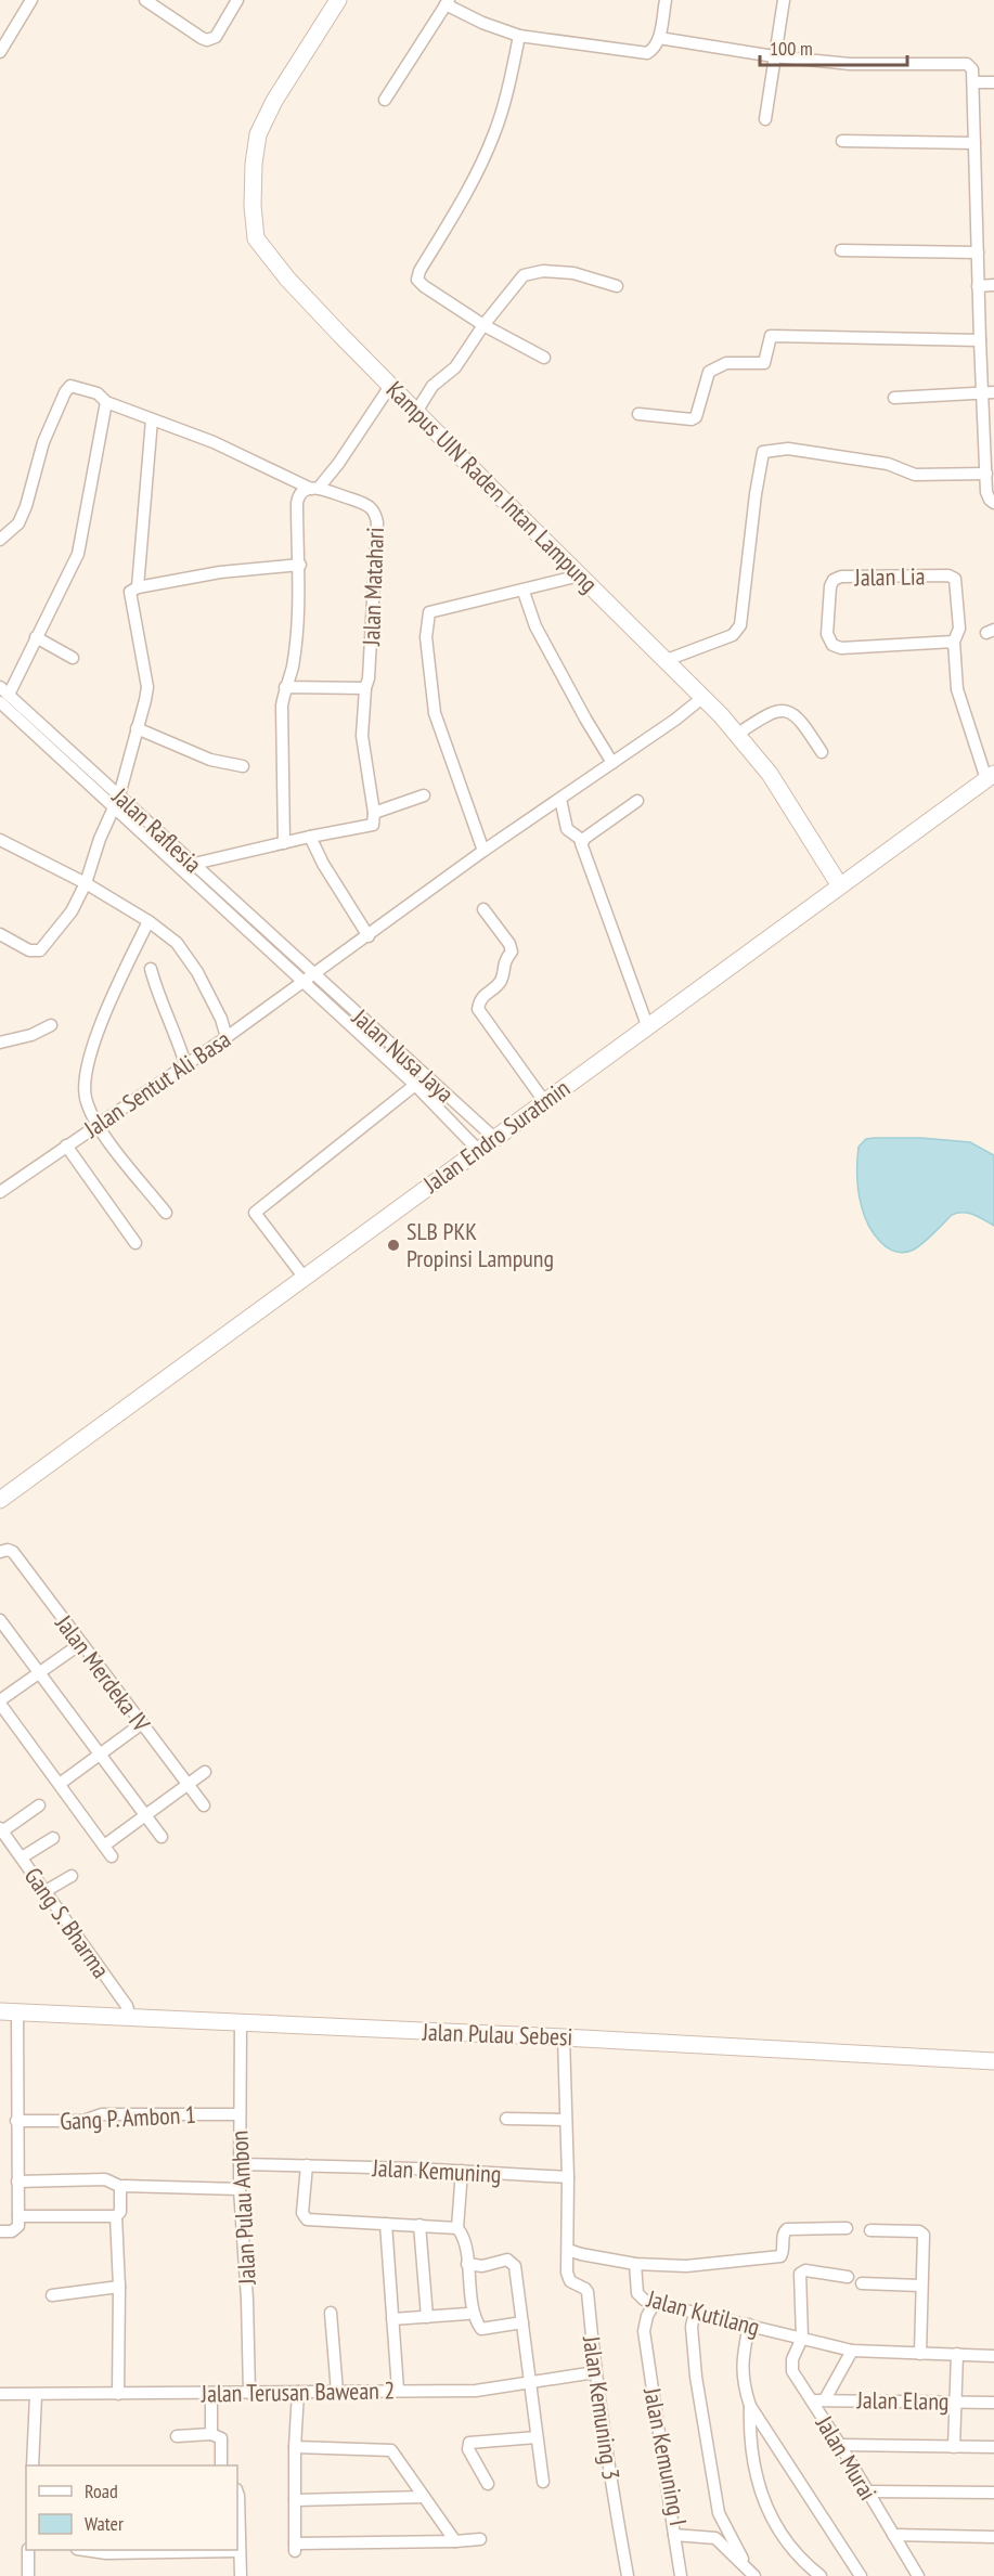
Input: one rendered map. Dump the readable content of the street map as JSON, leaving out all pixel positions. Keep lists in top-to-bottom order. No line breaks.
{"streets":{"street":["Kampus UIN Raden Intan Lampung","Jalan Lia","Jalan Matahari","Jalan Raflesia","Jalan Nusa Jaya","Jalan Sentut Ali Basa","Jalan Endro Suratmin","Jalan Merdeka IV","Gang S. Bharma","Jalan Pulau Sebesi","Gang P. Ambon 1","Jalan Kemuning","Jalan Pulau Ambon","Jalan Kutilang","Jalan Terusan Bawean 2","Jalan Elang","Jalan Kemuning 3","Jalan Kemuning I","Jalan Murai"]},"crossings":[["Kampus UIN Raden Intan Lampung","Jalan Sentut Ali Basa"],["Kampus UIN Raden Intan Lampung","Jalan Endro Suratmin"],["Jalan Lia","Jalan Endro Suratmin"],["Jalan Raflesia","Jalan Nusa Jaya"],["Jalan Raflesia","Jalan Sentut Ali Basa"],["Jalan Nusa Jaya","Jalan Sentut Ali Basa"],["Jalan Nusa Jaya","Jalan Endro Suratmin"],["Gang S. Bharma","Jalan Pulau Sebesi"],["Jalan Pulau Sebesi","Jalan Pulau Ambon"],["Gang P. Ambon 1","Jalan Pulau Ambon"],["Jalan Kemuning","Jalan Pulau Ambon"],["Jalan Pulau Ambon","Jalan Terusan Bawean 2"],["Jalan Kutilang","Jalan Kemuning I"],["Jalan Kutilang","Jalan Murai"],["Jalan Terusan Bawean 2","Jalan Kemuning 3"],["Jalan Elang","Jalan Murai"]],"places":["SLB PKK Propinsi Lampung"],"legend":["Road","Water"],"scale_bar":"100 m"}
